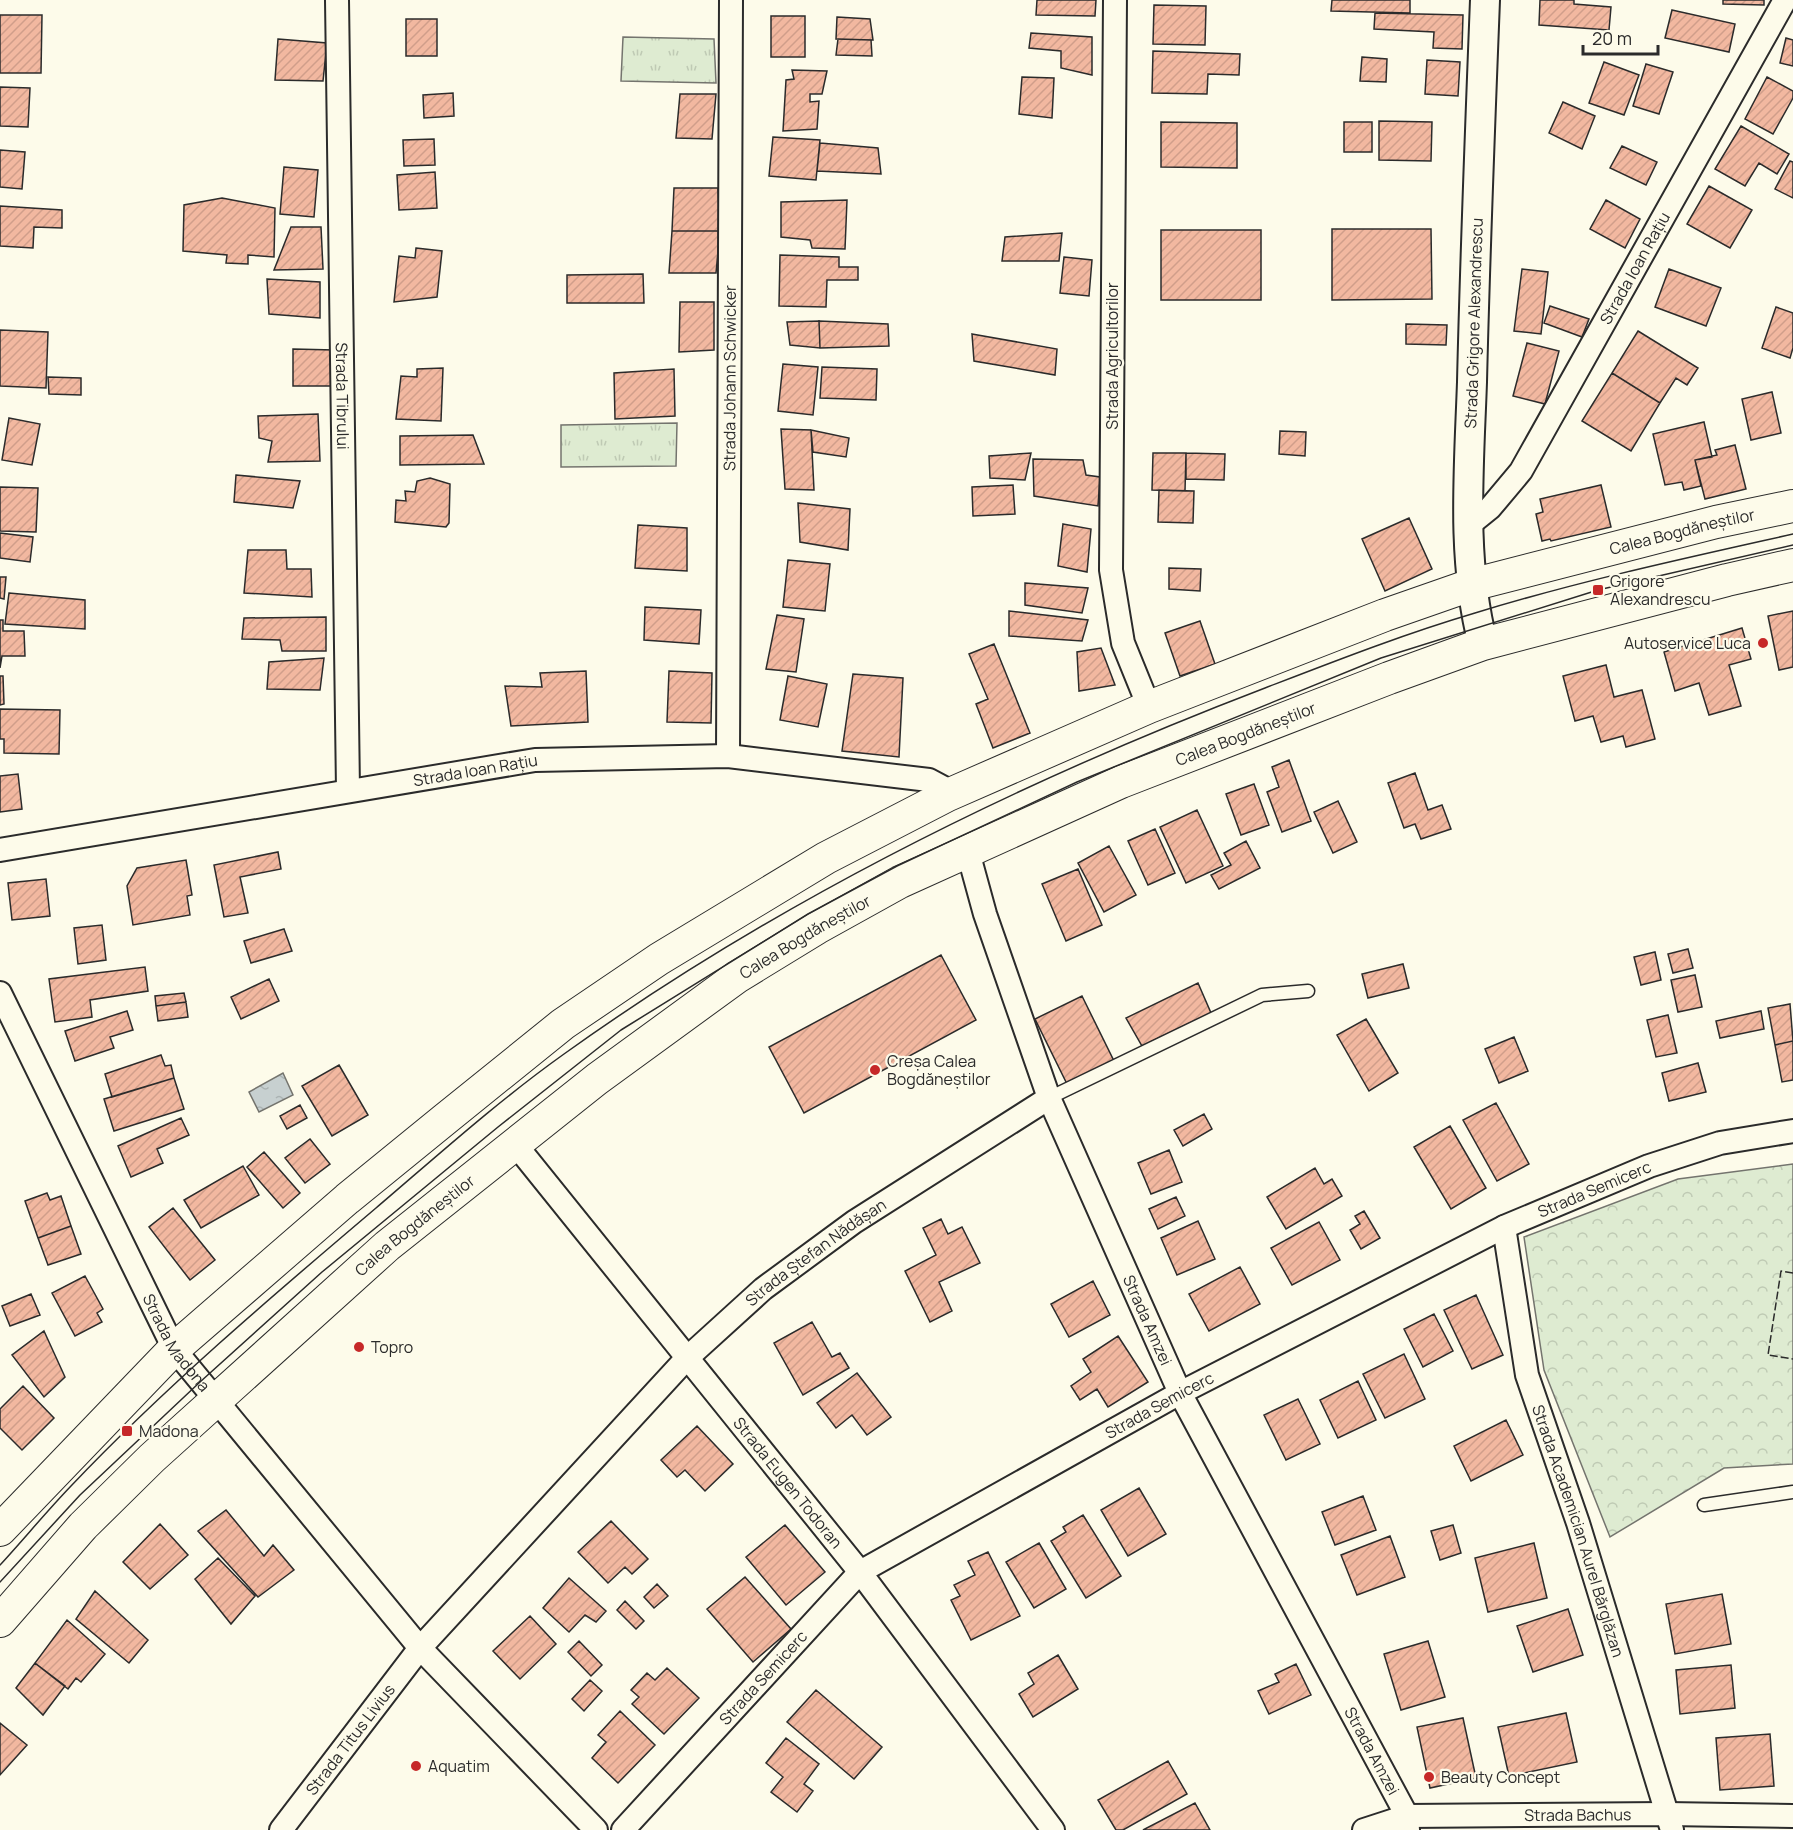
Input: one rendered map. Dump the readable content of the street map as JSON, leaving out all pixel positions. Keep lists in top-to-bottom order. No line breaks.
{"streets":{"main road":["Calea Bogdăneștilor"],"street":["Strada Ioan Rațiu","Strada Grigore Alexandrescu","Strada Agricultorilor","Strada Johann Schwicker","Strada Tibrului","Strada Semicerc","Strada Ștefan Nădășan","Strada Amzei","Strada Madona","Strada Eugen Todoran","Strada Academician Aurel Bărglăzan","Strada Titus Livius","Strada Bachus"]},"crossings":[["Strada Ioan Rațiu","Strada Grigore Alexandrescu"],["Strada Ioan Rațiu","Strada Johann Schwicker"],["Strada Ioan Rațiu","Strada Tibrului"],["Strada Ioan Rațiu","Calea Bogdăneștilor"],["Strada Grigore Alexandrescu","Calea Bogdăneștilor"],["Strada Agricultorilor","Calea Bogdăneștilor"],["Calea Bogdăneștilor","Strada Amzei"],["Calea Bogdăneștilor","Strada Madona"],["Calea Bogdăneștilor","Strada Eugen Todoran"],["Strada Semicerc","Strada Amzei"],["Strada Semicerc","Strada Eugen Todoran"],["Strada Semicerc","Strada Academician Aurel Bărglăzan"],["Strada Ștefan Nădășan","Strada Amzei"],["Strada Ștefan Nădășan","Strada Madona"],["Strada Ștefan Nădășan","Strada Eugen Todoran"],["Strada Ștefan Nădășan","Strada Titus Livius"],["Strada Amzei","Strada Bachus"],["Strada Madona","Strada Titus Livius"],["Strada Academician Aurel Bărglăzan","Strada Bachus"]],"places":{"transit":["Grigore Alexandrescu","Madona"],"other":["Autoservice Luca","Creșa Calea Bogdăneștilor","Topro","Aquatim","Beauty Concept"]},"scale_bar":"20 m"}
